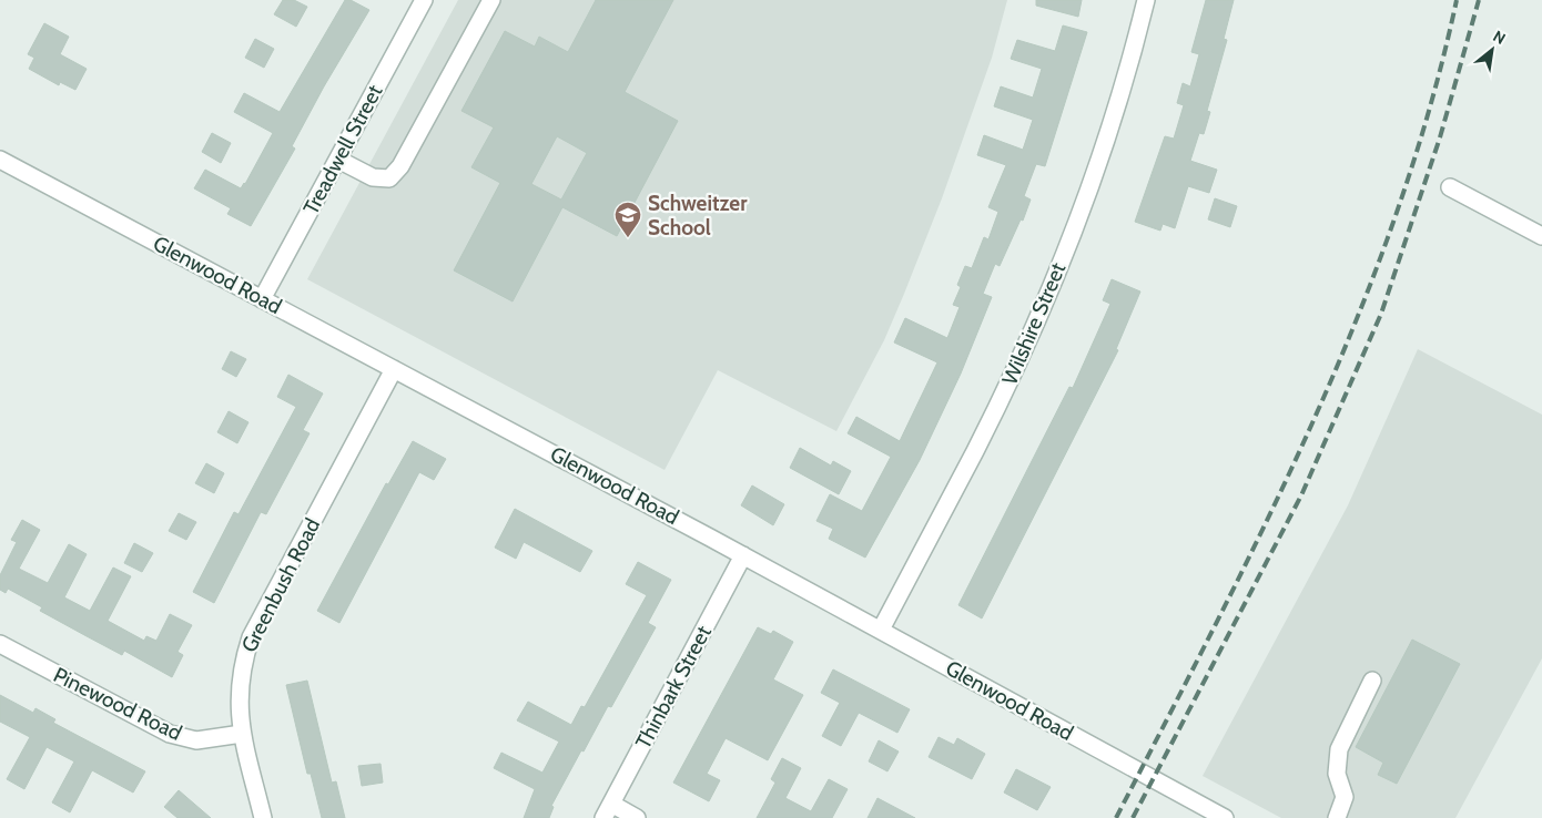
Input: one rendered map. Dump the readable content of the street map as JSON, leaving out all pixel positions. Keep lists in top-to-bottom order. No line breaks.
{"streets":{"street":["Treadwell Street","Glenwood Road","Wilshire Street","Greenbush Road","Thinbark Street","Pinewood Road"]},"crossings":[["Treadwell Street","Glenwood Road"],["Glenwood Road","Wilshire Street"],["Glenwood Road","Greenbush Road"],["Glenwood Road","Thinbark Street"],["Greenbush Road","Pinewood Road"]],"places":{"school or university":["Schweitzer School"]},"north":"top right"}
